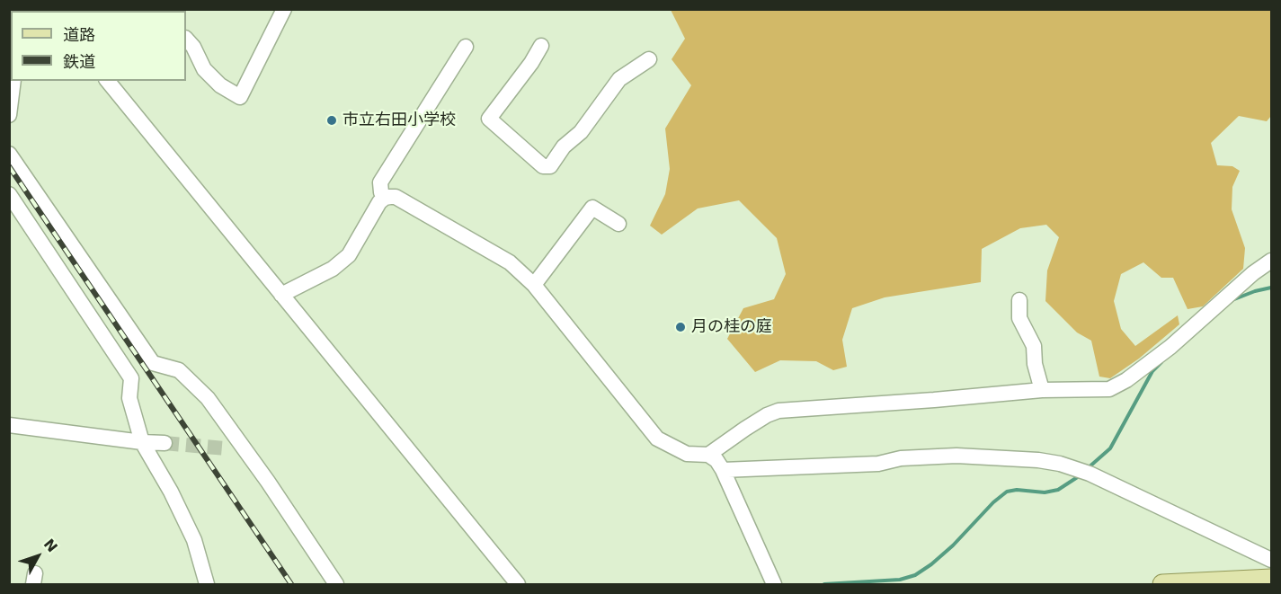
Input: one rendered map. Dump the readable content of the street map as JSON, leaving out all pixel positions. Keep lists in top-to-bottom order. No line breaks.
{"places":["市立右田小学校","月の桂の庭"],"legend":["道路","鉄道"],"north":"top right"}
